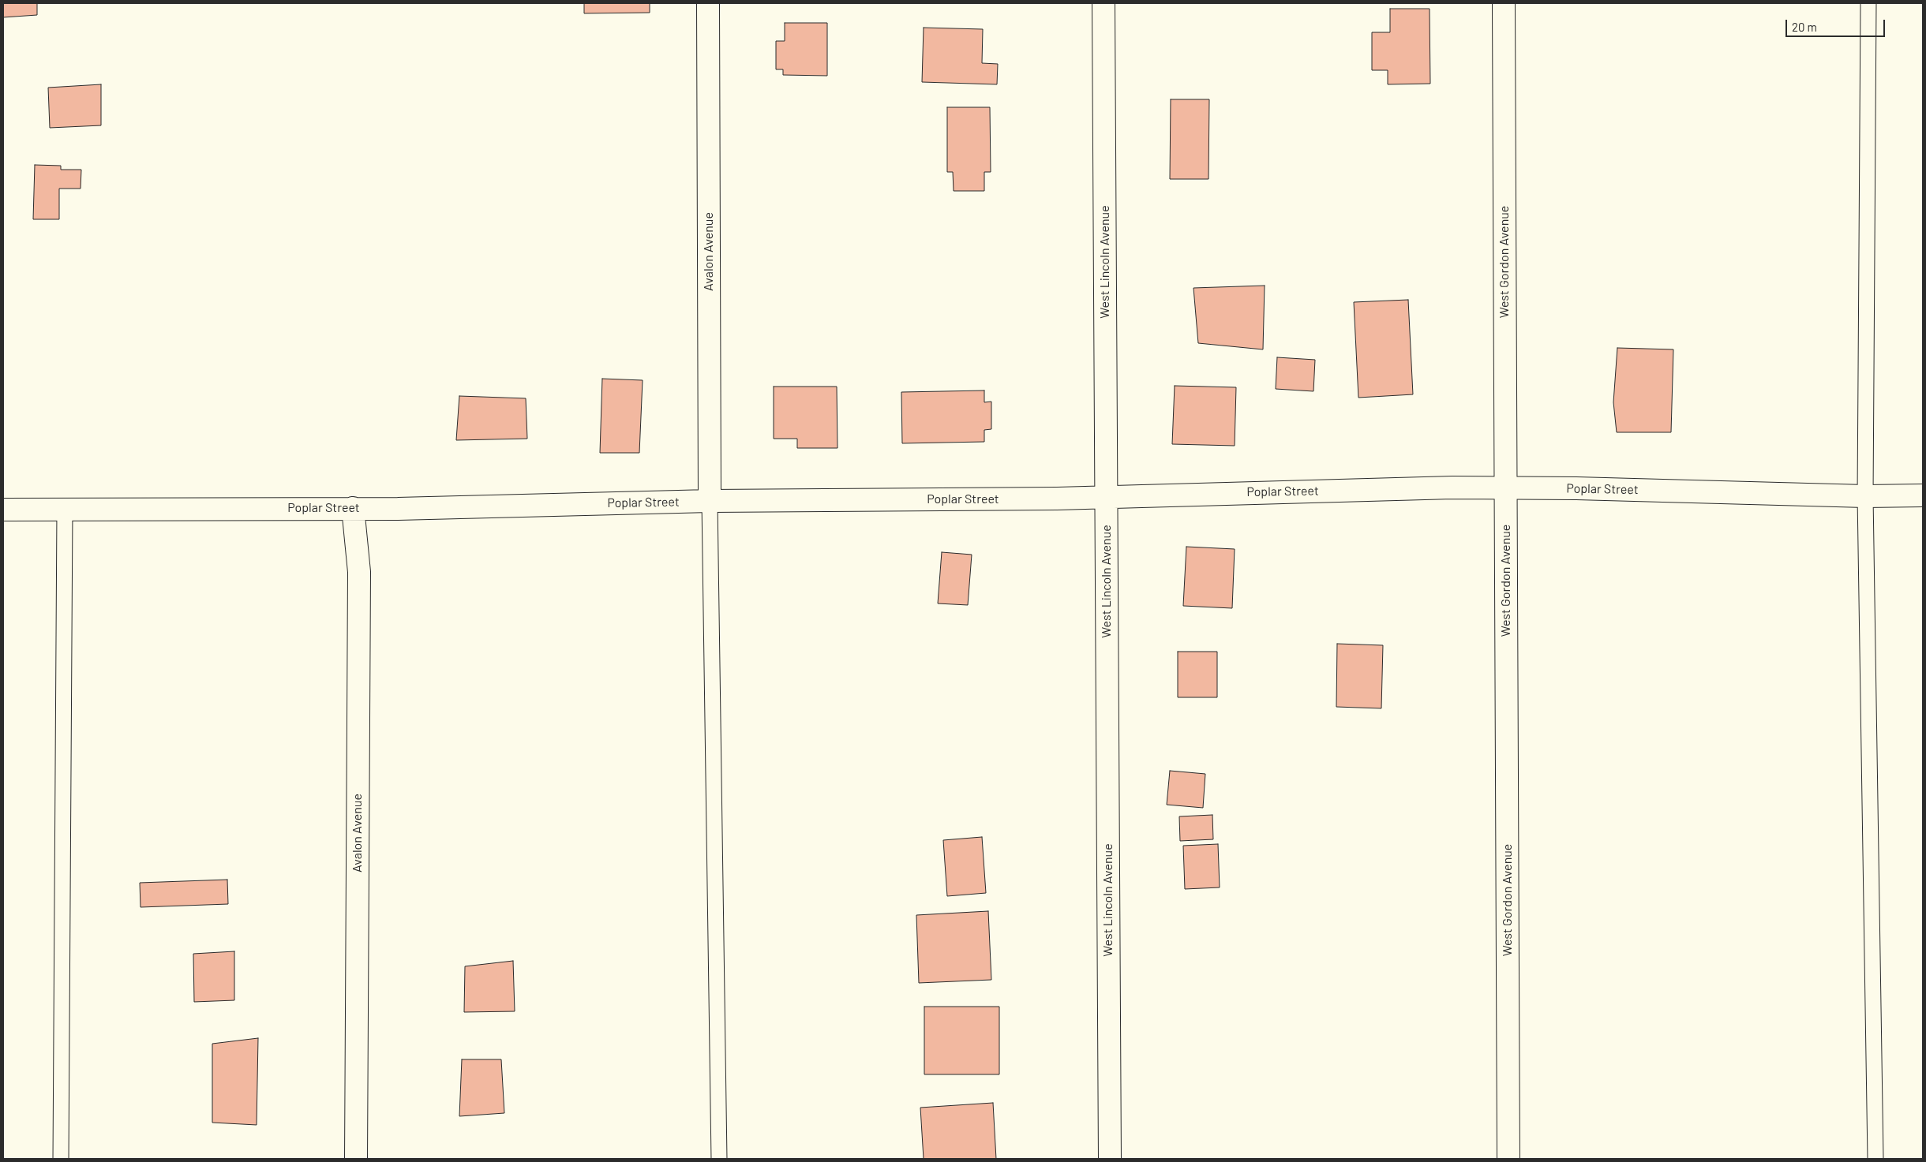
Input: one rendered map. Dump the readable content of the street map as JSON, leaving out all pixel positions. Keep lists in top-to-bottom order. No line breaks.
{"streets":{"street":["Avalon Avenue","West Lincoln Avenue","West Gordon Avenue","Poplar Street"]},"crossings":[["Avalon Avenue","Poplar Street"],["West Lincoln Avenue","Poplar Street"],["West Gordon Avenue","Poplar Street"]],"scale_bar":"20 m"}
